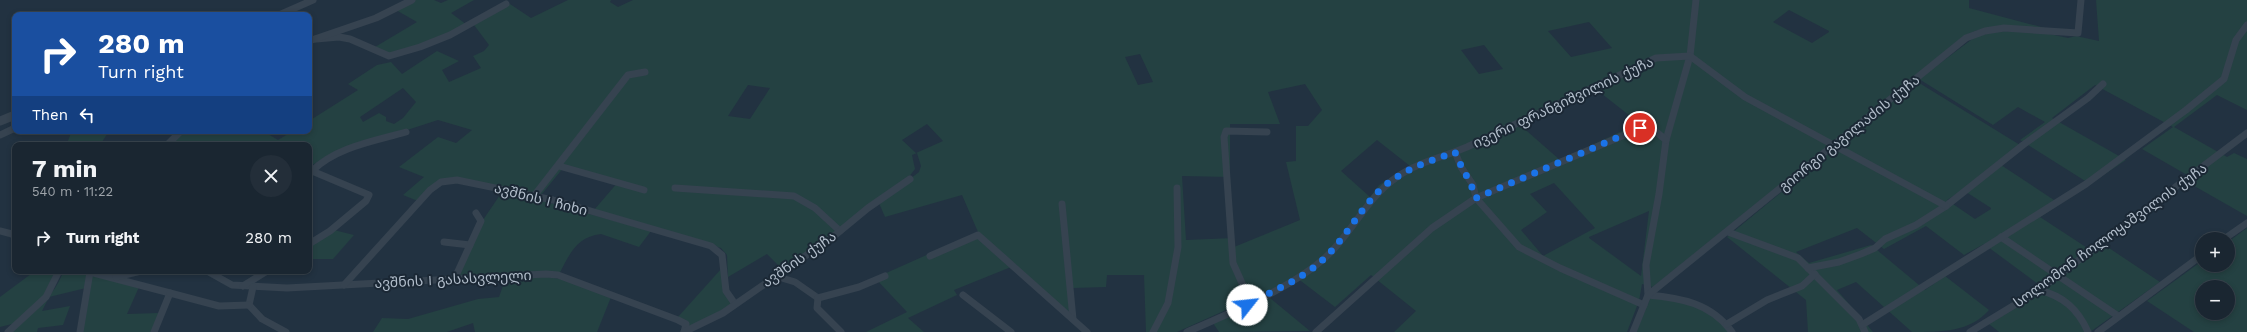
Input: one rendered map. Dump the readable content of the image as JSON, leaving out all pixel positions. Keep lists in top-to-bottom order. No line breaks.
{"streets":{"street":["ივერი ფრანგიშვილის ქუჩა","გიორგი გაგილაძის ქუჩა","ავშნის I ჩიხი","სოლომონ ჩოლოყაშვილის ქუჩა","ავშნის ქუჩა","ავშნის I გასასვლელი"]},"crossings":[["ავშნის I ჩიხი","ავშნის ქუჩა"],["ავშნის I ჩიხი","ავშნის I გასასვლელი"],["ავშნის ქუჩა","ავშნის I გასასვლელი"]],"page":{"turn":["280 m","Turn right"],"then":"Then","heading":["7 min","540 m · 11:22"],"list":[{"name":"Turn right","value":"280 m"}],"map_buttons":["+","−"]}}
